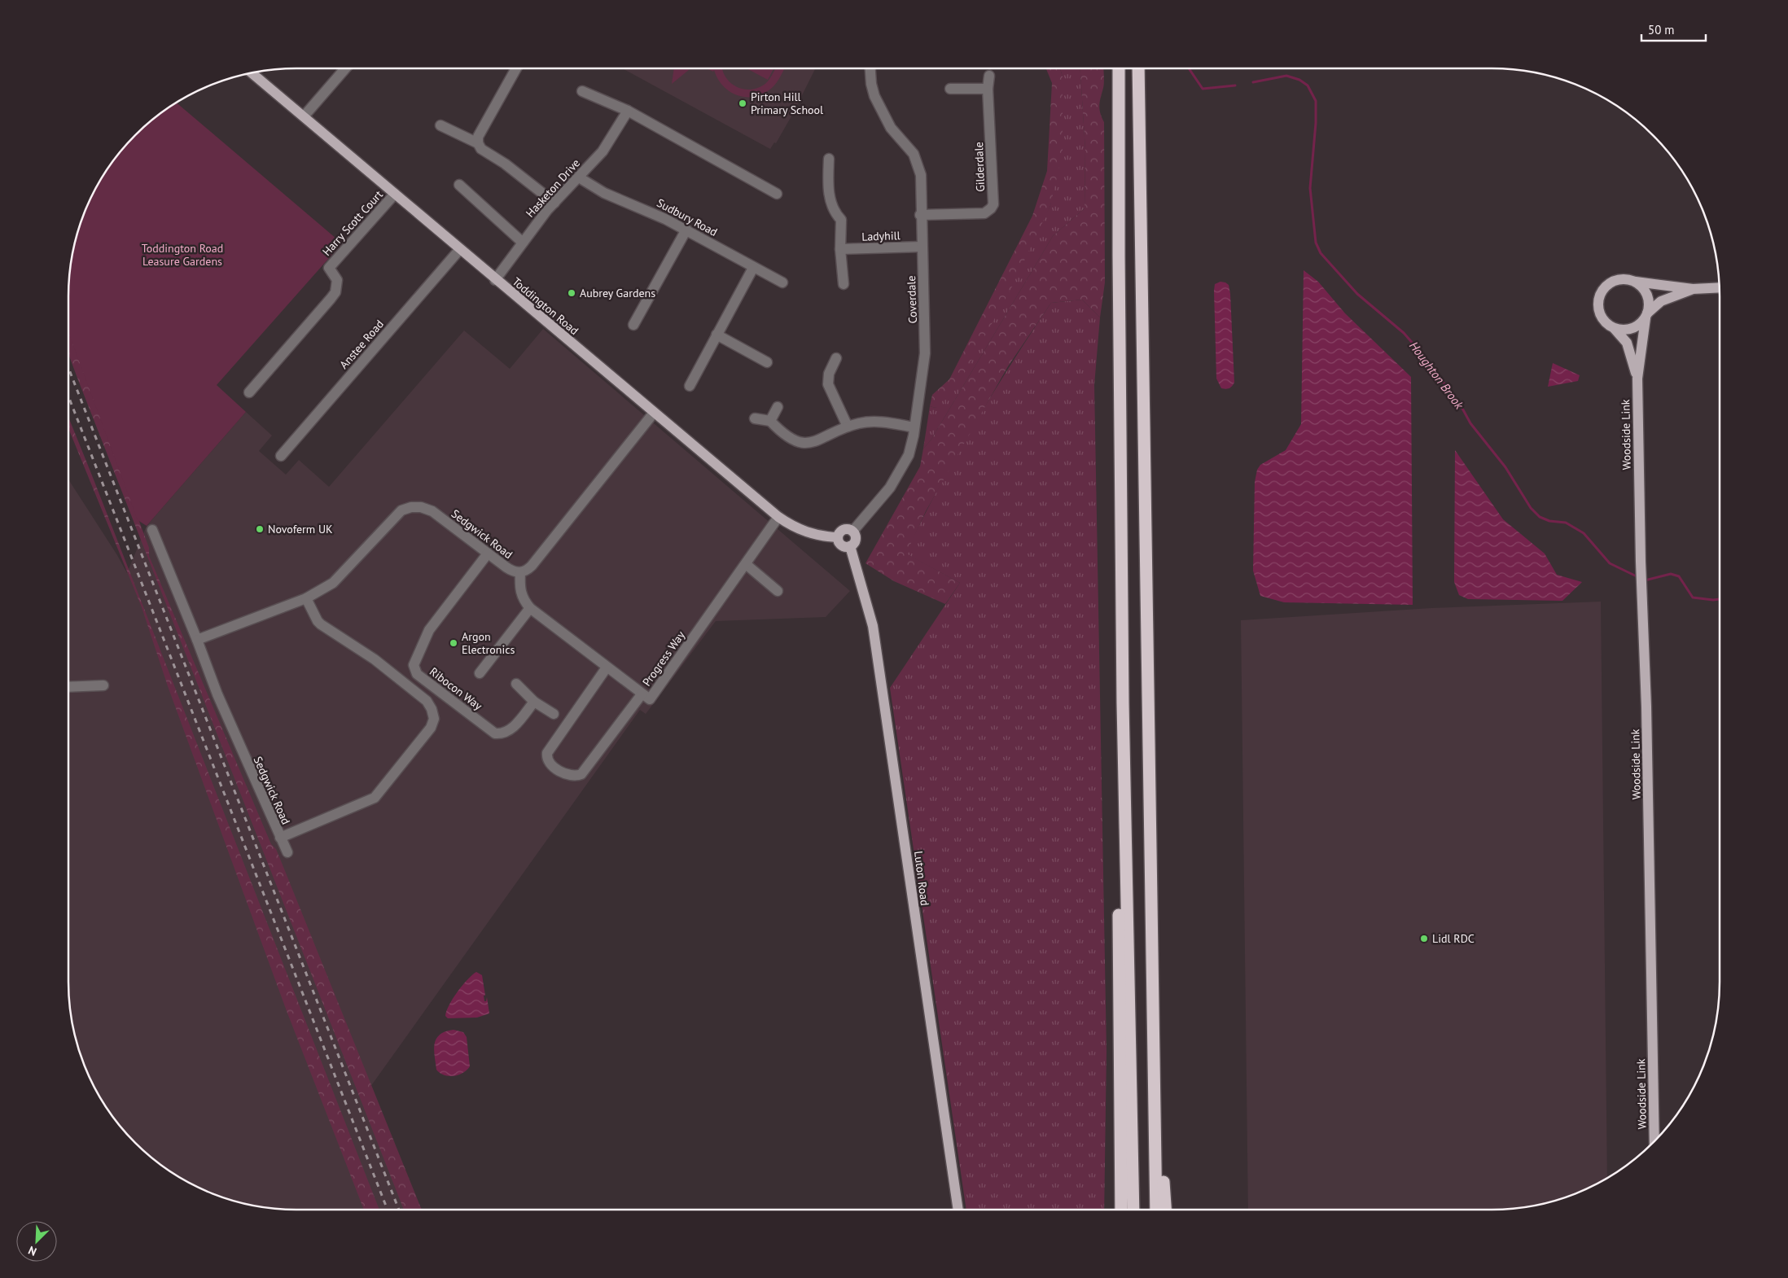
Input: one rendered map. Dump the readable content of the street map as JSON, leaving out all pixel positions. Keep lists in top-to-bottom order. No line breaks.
{"streets":{"main road":["Toddington Road","Woodside Link","Luton Road"],"street":["Gilderdale","Hasketon Drive","Sudbury Road","Harry Scott Court","Ladyhill","Coverdale","Anstee Road","Sedgwick Road","Progress Way","Ribocon Way"]},"crossings":[["Gilderdale","Coverdale"],["Hasketon Drive","Sudbury Road"],["Hasketon Drive","Toddington Road"],["Harry Scott Court","Toddington Road"],["Ladyhill","Coverdale"],["Coverdale","Toddington Road"],["Coverdale","Luton Road"],["Toddington Road","Anstee Road"],["Toddington Road","Progress Way"],["Toddington Road","Luton Road"],["Sedgwick Road","Progress Way"],["Sedgwick Road","Ribocon Way"]],"water":["Houghton Brook"],"parks":["Toddington Road Leasure Gardens"],"places":["Pirton Hill Primary School","Aubrey Gardens","Novoferm UK","Argon Electronics","Lidl RDC"],"scale_bar":"50 m","north":"bottom left"}
